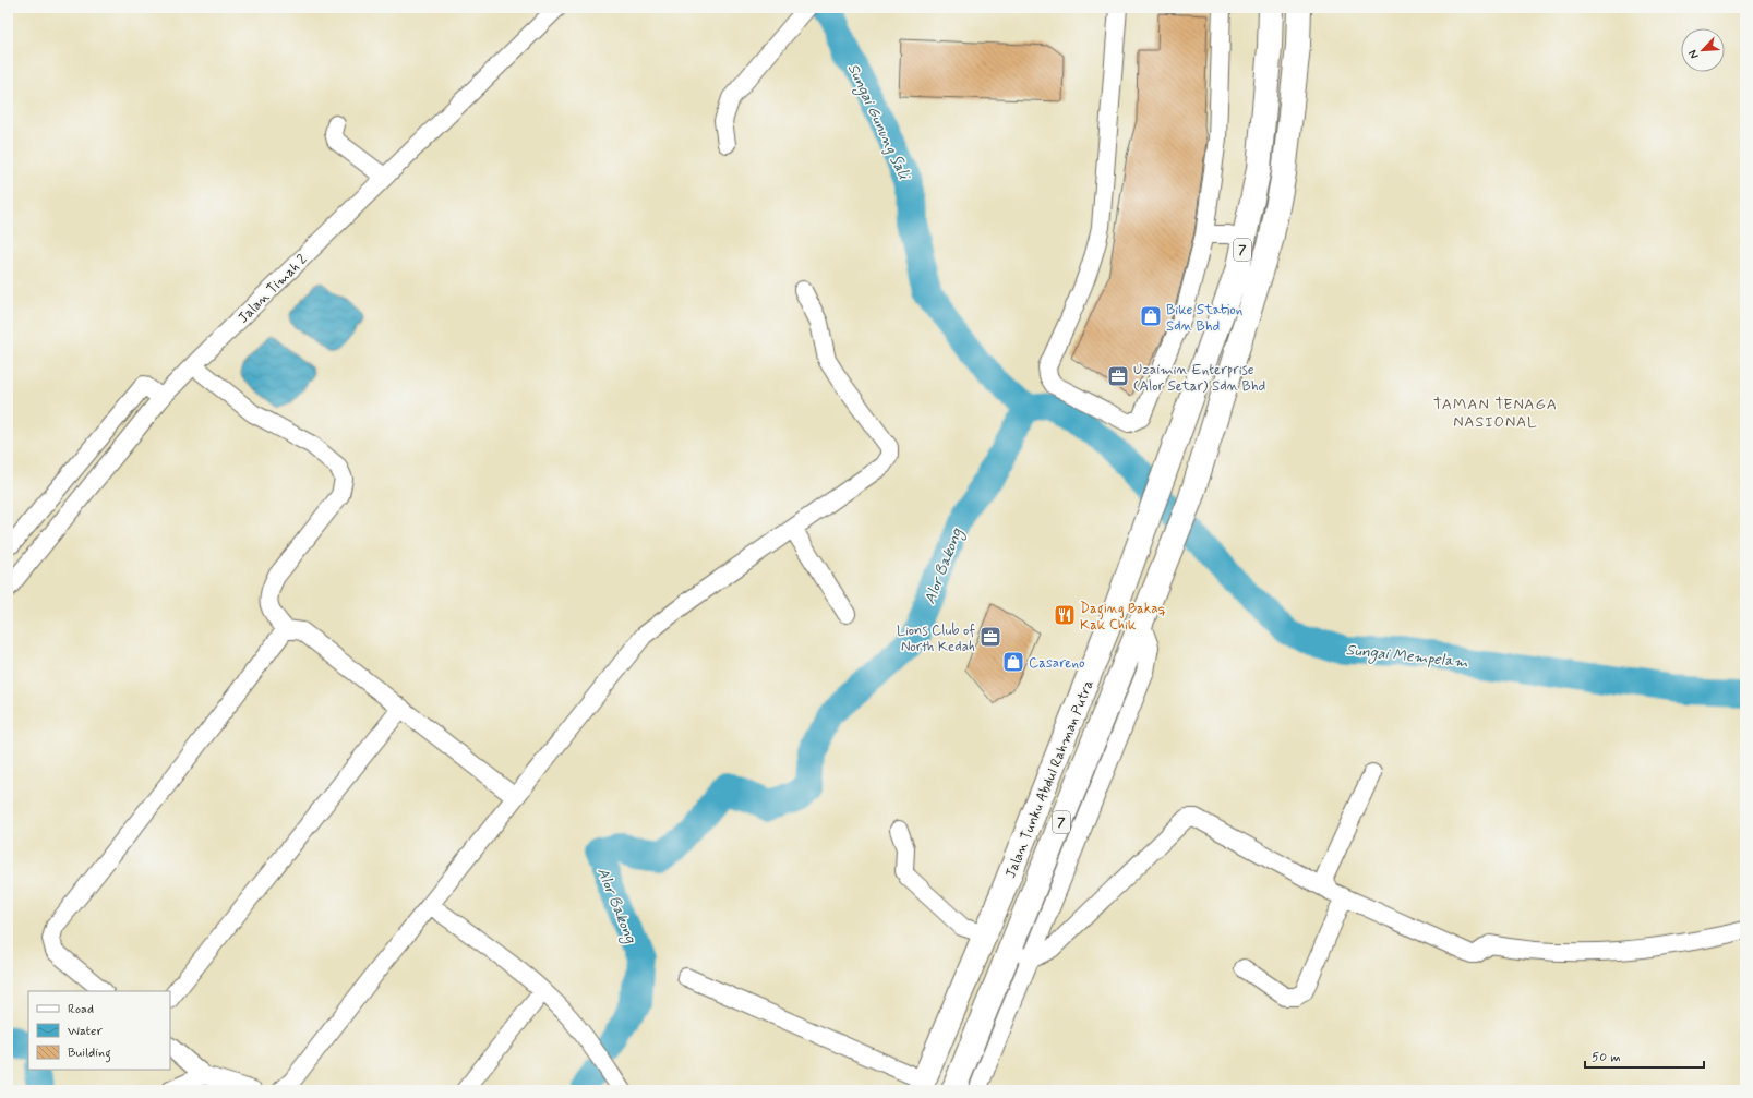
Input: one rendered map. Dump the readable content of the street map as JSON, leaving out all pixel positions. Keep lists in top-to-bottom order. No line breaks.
{"streets":{"main road":["7","Jalan Tunku Abdul Rahman Putra"],"street":["Jalan Timah 2"]},"districts":["TAMAN TENAGA NASIONAL"],"water":["Sungai Gunung Sali","Alor Bakong","Sungai Mempelam"],"places":{"shop":["Bike Station Sdn Bhd","Casareno"],"office":["Uzaimin Enterprise (Alor Setar) Sdn Bhd","Lions Club of North Kedah"],"restaurant":["Daging Bakaq Kak Chik"]},"legend":["Road","Water","Building"],"scale_bar":"50 m","north":"bottom left"}
